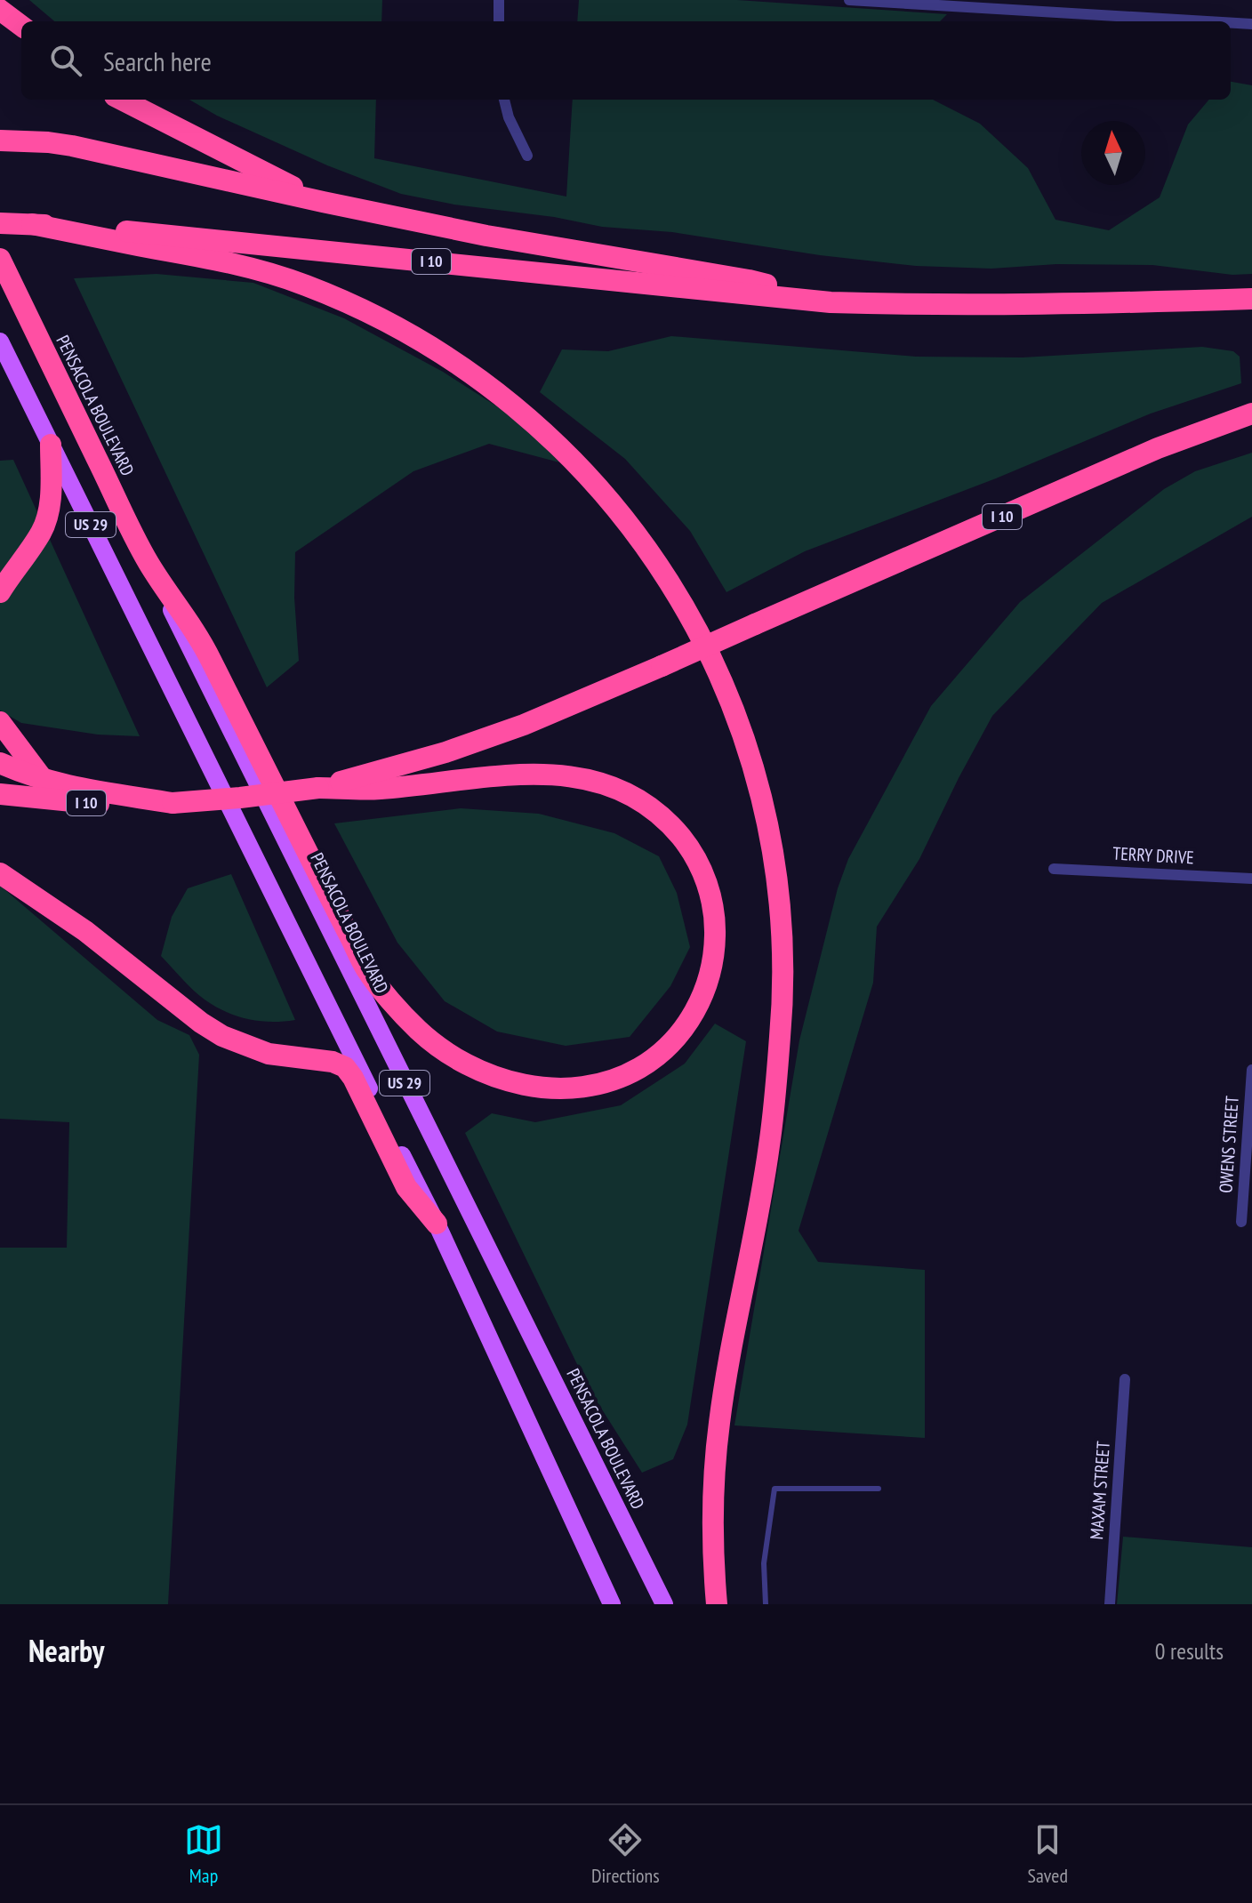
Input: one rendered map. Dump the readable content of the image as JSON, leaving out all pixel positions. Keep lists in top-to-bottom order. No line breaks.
{"streets":{"highway":["I 10","PENSACOLA BOULEVARD","US 29"],"street":["TERRY DRIVE","OWENS STREET","MAXAM STREET"]},"north":"top","page":{"search":"Search here","heading":["Nearby","0 results"],"nav":["Map","Directions","Saved"]}}
